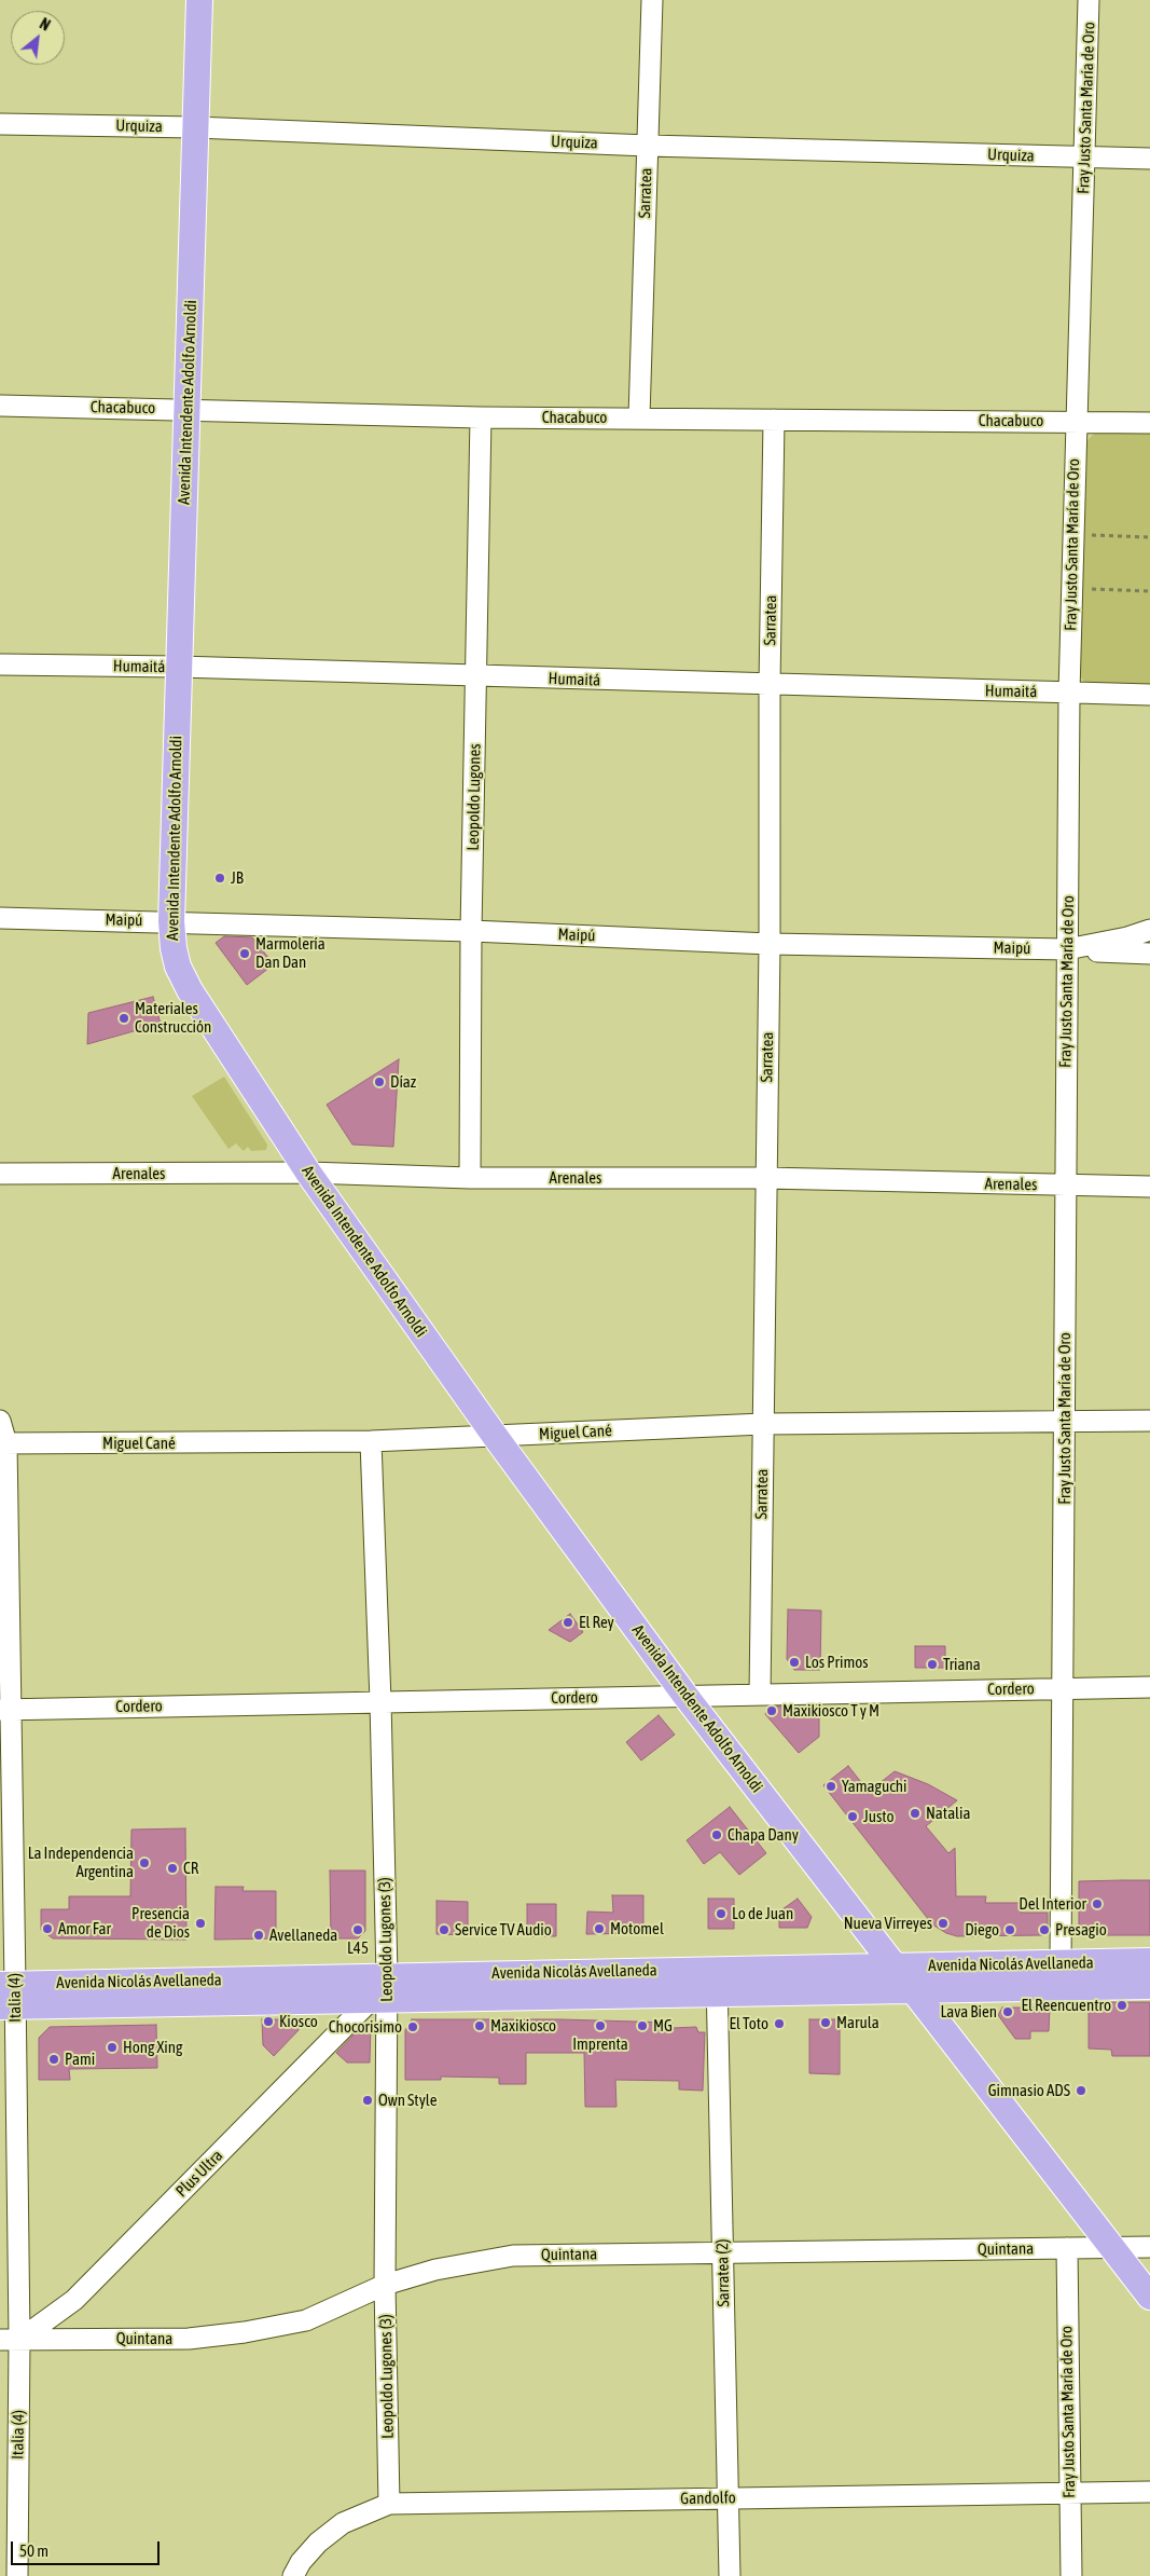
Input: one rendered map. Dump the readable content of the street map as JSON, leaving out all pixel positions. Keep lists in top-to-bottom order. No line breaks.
{"streets":{"main road":["Avenida Intendente Adolfo Arnoldi","Avenida Nicolás Avellaneda"],"street":["Fray Justo Santa María de Oro","Urquiza","Sarratea","Chacabuco","Humaitá","Leopoldo Lugones","Maipú","Arenales","Miguel Cané","Cordero","Leopoldo Lugones (3)","Italia (4)","Plus Ultra","Quintana","Sarratea (2)","Gandolfo"]},"crossings":[["Fray Justo Santa María de Oro","Urquiza"],["Fray Justo Santa María de Oro","Chacabuco"],["Fray Justo Santa María de Oro","Humaitá"],["Fray Justo Santa María de Oro","Maipú"],["Fray Justo Santa María de Oro","Arenales"],["Fray Justo Santa María de Oro","Miguel Cané"],["Fray Justo Santa María de Oro","Cordero"],["Fray Justo Santa María de Oro","Avenida Nicolás Avellaneda"],["Fray Justo Santa María de Oro","Quintana"],["Fray Justo Santa María de Oro","Gandolfo"],["Urquiza","Sarratea"],["Urquiza","Avenida Intendente Adolfo Arnoldi"],["Sarratea","Chacabuco"],["Sarratea","Humaitá"],["Sarratea","Maipú"],["Sarratea","Arenales"],["Sarratea","Miguel Cané"],["Sarratea","Cordero"],["Avenida Intendente Adolfo Arnoldi","Chacabuco"],["Avenida Intendente Adolfo Arnoldi","Humaitá"],["Avenida Intendente Adolfo Arnoldi","Maipú"],["Avenida Intendente Adolfo Arnoldi","Arenales"],["Avenida Intendente Adolfo Arnoldi","Miguel Cané"],["Avenida Intendente Adolfo Arnoldi","Cordero"],["Avenida Intendente Adolfo Arnoldi","Avenida Nicolás Avellaneda"],["Avenida Intendente Adolfo Arnoldi","Quintana"],["Chacabuco","Leopoldo Lugones"],["Humaitá","Leopoldo Lugones"],["Leopoldo Lugones","Maipú"],["Leopoldo Lugones","Arenales"],["Miguel Cané","Leopoldo Lugones (3)"],["Miguel Cané","Italia (4)"],["Cordero","Leopoldo Lugones (3)"],["Cordero","Italia (4)"],["Leopoldo Lugones (3)","Avenida Nicolás Avellaneda"],["Leopoldo Lugones (3)","Plus Ultra"],["Leopoldo Lugones (3)","Quintana"],["Leopoldo Lugones (3)","Gandolfo"],["Avenida Nicolás Avellaneda","Italia (4)"],["Avenida Nicolás Avellaneda","Plus Ultra"],["Avenida Nicolás Avellaneda","Sarratea (2)"],["Italia (4)","Plus Ultra"],["Italia (4)","Quintana"],["Plus Ultra","Quintana"],["Quintana","Sarratea (2)"],["Sarratea (2)","Gandolfo"]],"places":["JB","Marmolería Dan Dan","Materiales Construcción","Díaz","El Rey","Los Primos","Triana","Maxikiosco T y M","Yamaguchi","Natalia","Justo","Chapa Dany","La Independencia Argentina","CR","Del Interior","Lo de Juan","Presencia de Dios","Nueva Virreyes","Amor Far","Motomel","L45","Service TV Audio","Diego","Presagio","Avellaneda","El Reencuentro","Lava Bien","Kiosco","Marula","El Toto","Maxikiosco","Imprenta","MG","Chocorisimo","Hong Xing","Pami","Gimnasio ADS","Own Style"],"scale_bar":"50 m","north":"top right"}
